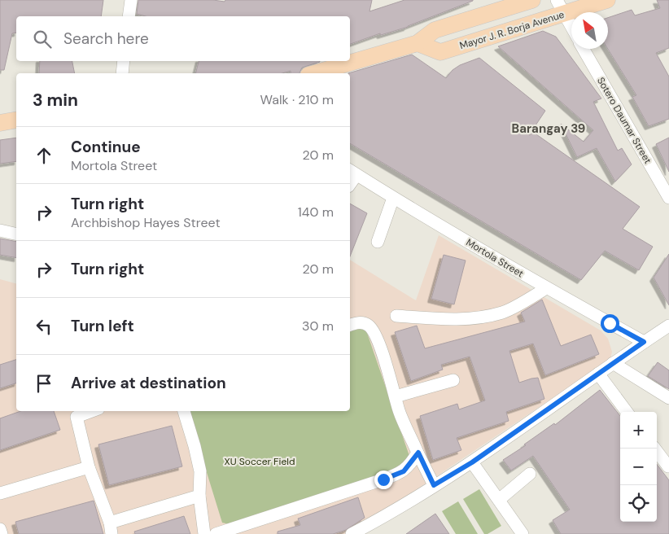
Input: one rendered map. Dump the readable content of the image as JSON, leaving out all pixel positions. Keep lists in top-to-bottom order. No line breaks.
{"streets":{"main road":["Mayor J. R. Borja Avenue"],"street":["Sotero Daumar Street","Mortola Street"]},"districts":["Barangay 39"],"parks":["XU Soccer Field"],"north":"top left","page":{"search":"Search here","heading":["3 min","Walk · 210 m"],"list":[["Continue","Mortola Street","20 m"],["Turn right","Archbishop Hayes Street","140 m"],["Turn right","20 m"],["Turn left","30 m"],"Arrive at destination"],"map_buttons":["+","−"]}}
